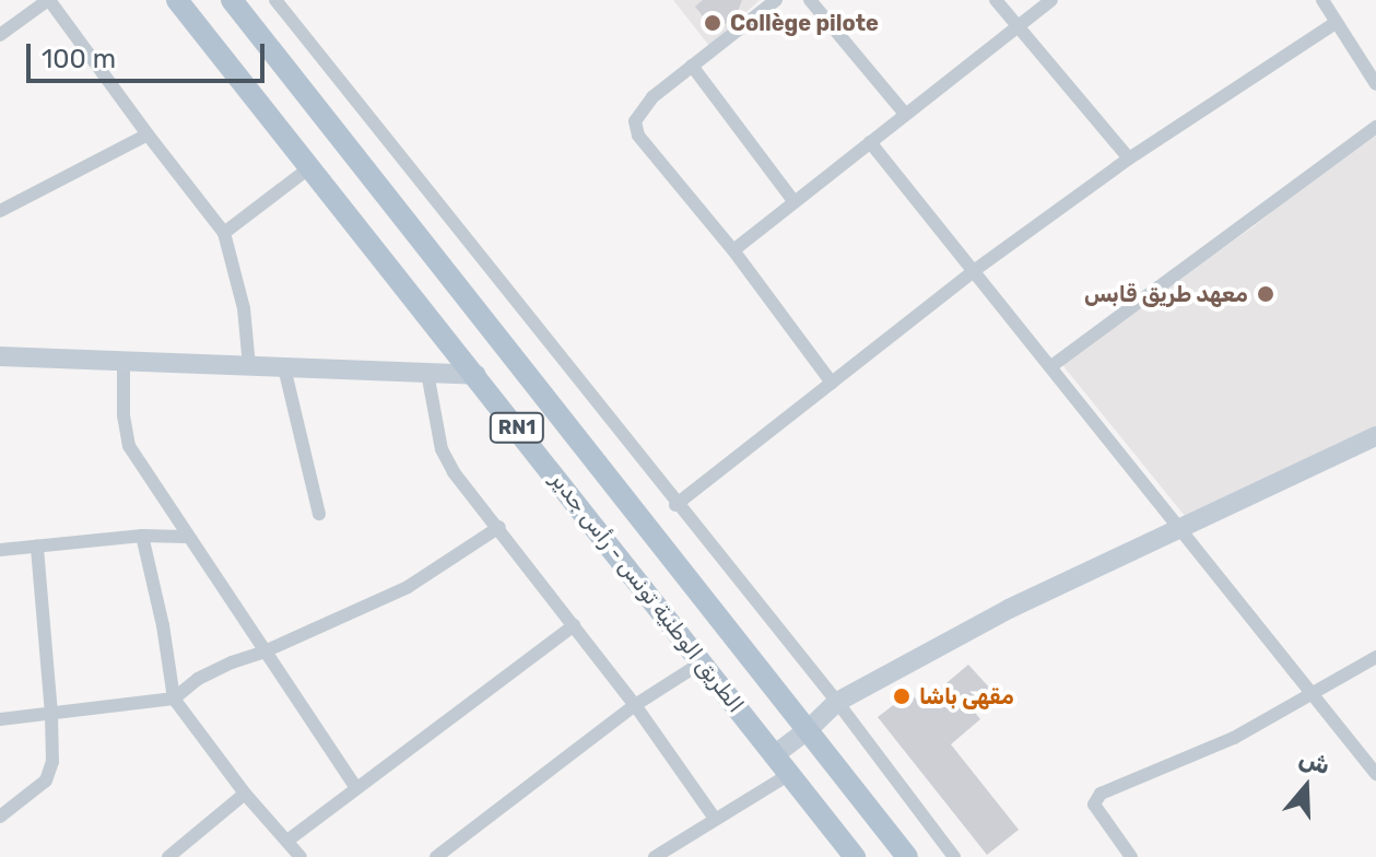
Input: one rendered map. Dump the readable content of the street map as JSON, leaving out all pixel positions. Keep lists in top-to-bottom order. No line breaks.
{"streets":{"main road":["RN1","الطريق الوطنية تونس - رأس جدير"]},"places":["Collège pilote","معهد طريق قابس","مقهى باشا"],"scale_bar":"100 m","north":"top"}
